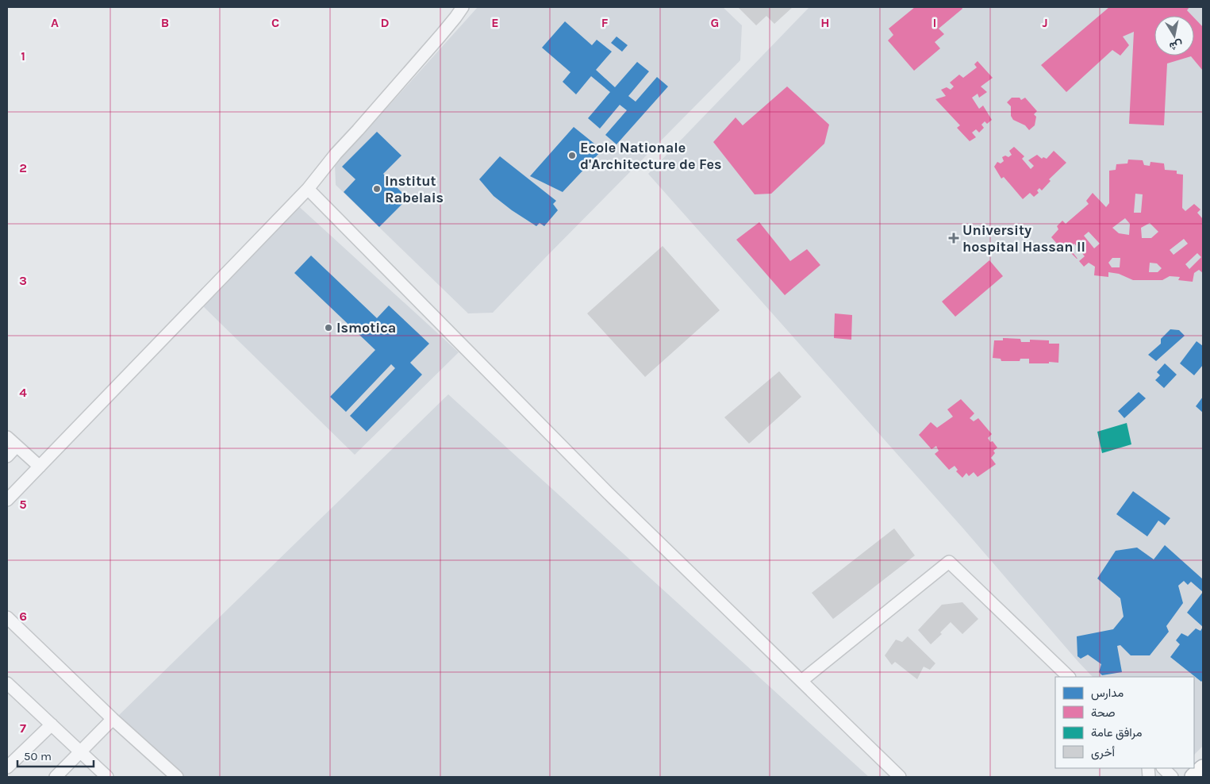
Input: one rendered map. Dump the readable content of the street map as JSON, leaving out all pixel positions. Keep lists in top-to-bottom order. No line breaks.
{"places":{"other":["Ecole Nationale d'Architecture de Fes","Institut Rabelais","Ismotica"],"health":["University hospital Hassan II"]},"legend":["مدارس","صحة","مرافق عامة","أخرى"],"scale_bar":"50 m","north":"bottom","grid":{"columns":["A","B","C","D","E","F","G","H","I","J"],"rows":["1","2","3","4","5","6","7"]}}
